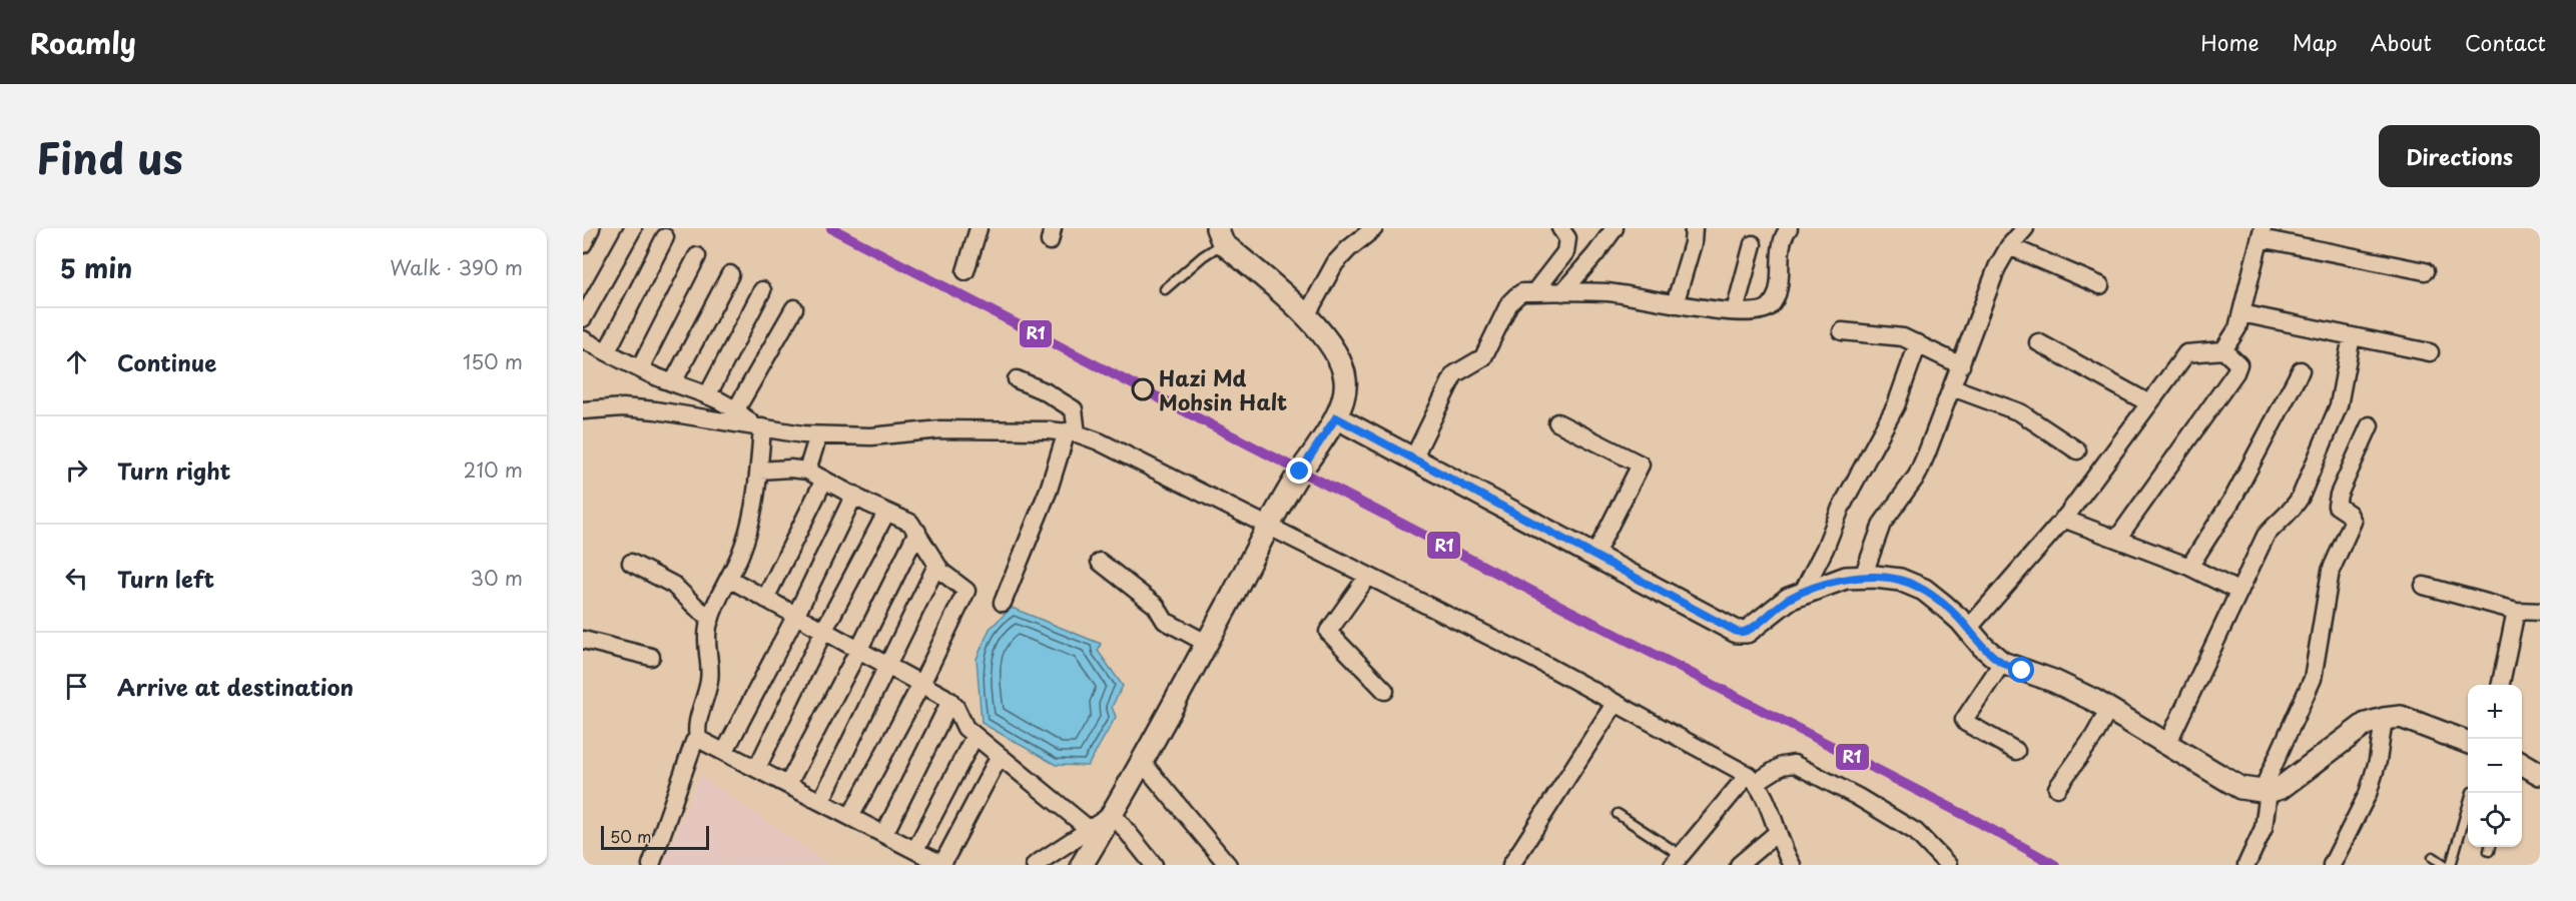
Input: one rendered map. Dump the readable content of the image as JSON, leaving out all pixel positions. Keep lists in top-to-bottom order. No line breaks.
{"places":["Hazi Md Mohsin Halt"],"lines":["transit line R1"],"scale_bar":"50 m","page":{"header":"Roamly","nav":["Home","Map","About","Contact"],"title":"Find us","buttons":"Directions","heading":["5 min","Walk · 390 m"],"list":[["Continue","150 m"],["Turn right","210 m"],["Turn left","30 m"],"Arrive at destination"],"map_buttons":["+","−"],"scale":"50 m"}}
